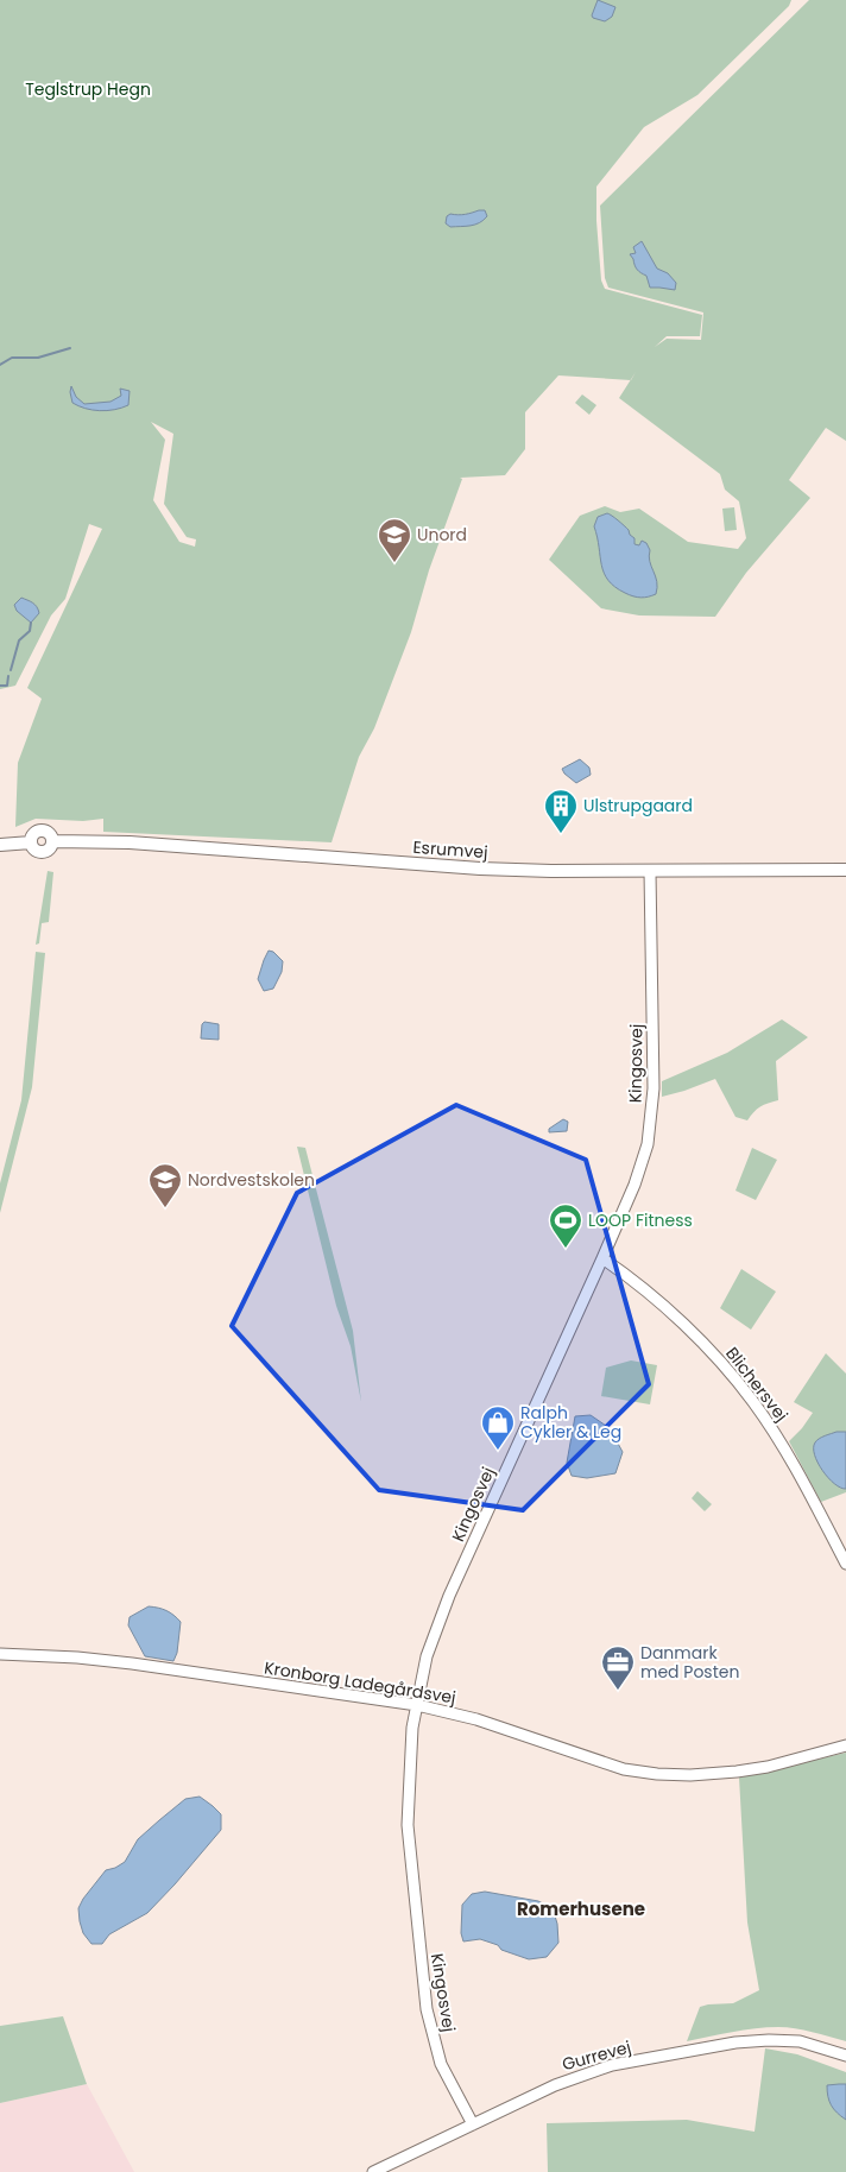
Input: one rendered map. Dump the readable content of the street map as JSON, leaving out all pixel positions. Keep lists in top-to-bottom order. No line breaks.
{"streets":{"main road":["Esrumvej"],"street":["Kingosvej","Blichersvej","Kronborg Ladegårdsvej","Gurrevej"]},"crossings":[["Esrumvej","Kingosvej"],["Kingosvej","Blichersvej"],["Kingosvej","Kronborg Ladegårdsvej"],["Kingosvej","Gurrevej"]],"districts":["Romerhusene"],"parks":["Teglstrup Hegn"],"places":{"school or university":["Unord","Nordvestskolen"],"building":["Ulstrupgaard"],"sports":["LOOP Fitness"],"shop":["Ralph Cykler & Leg"],"office":["Danmark med Posten"]}}
